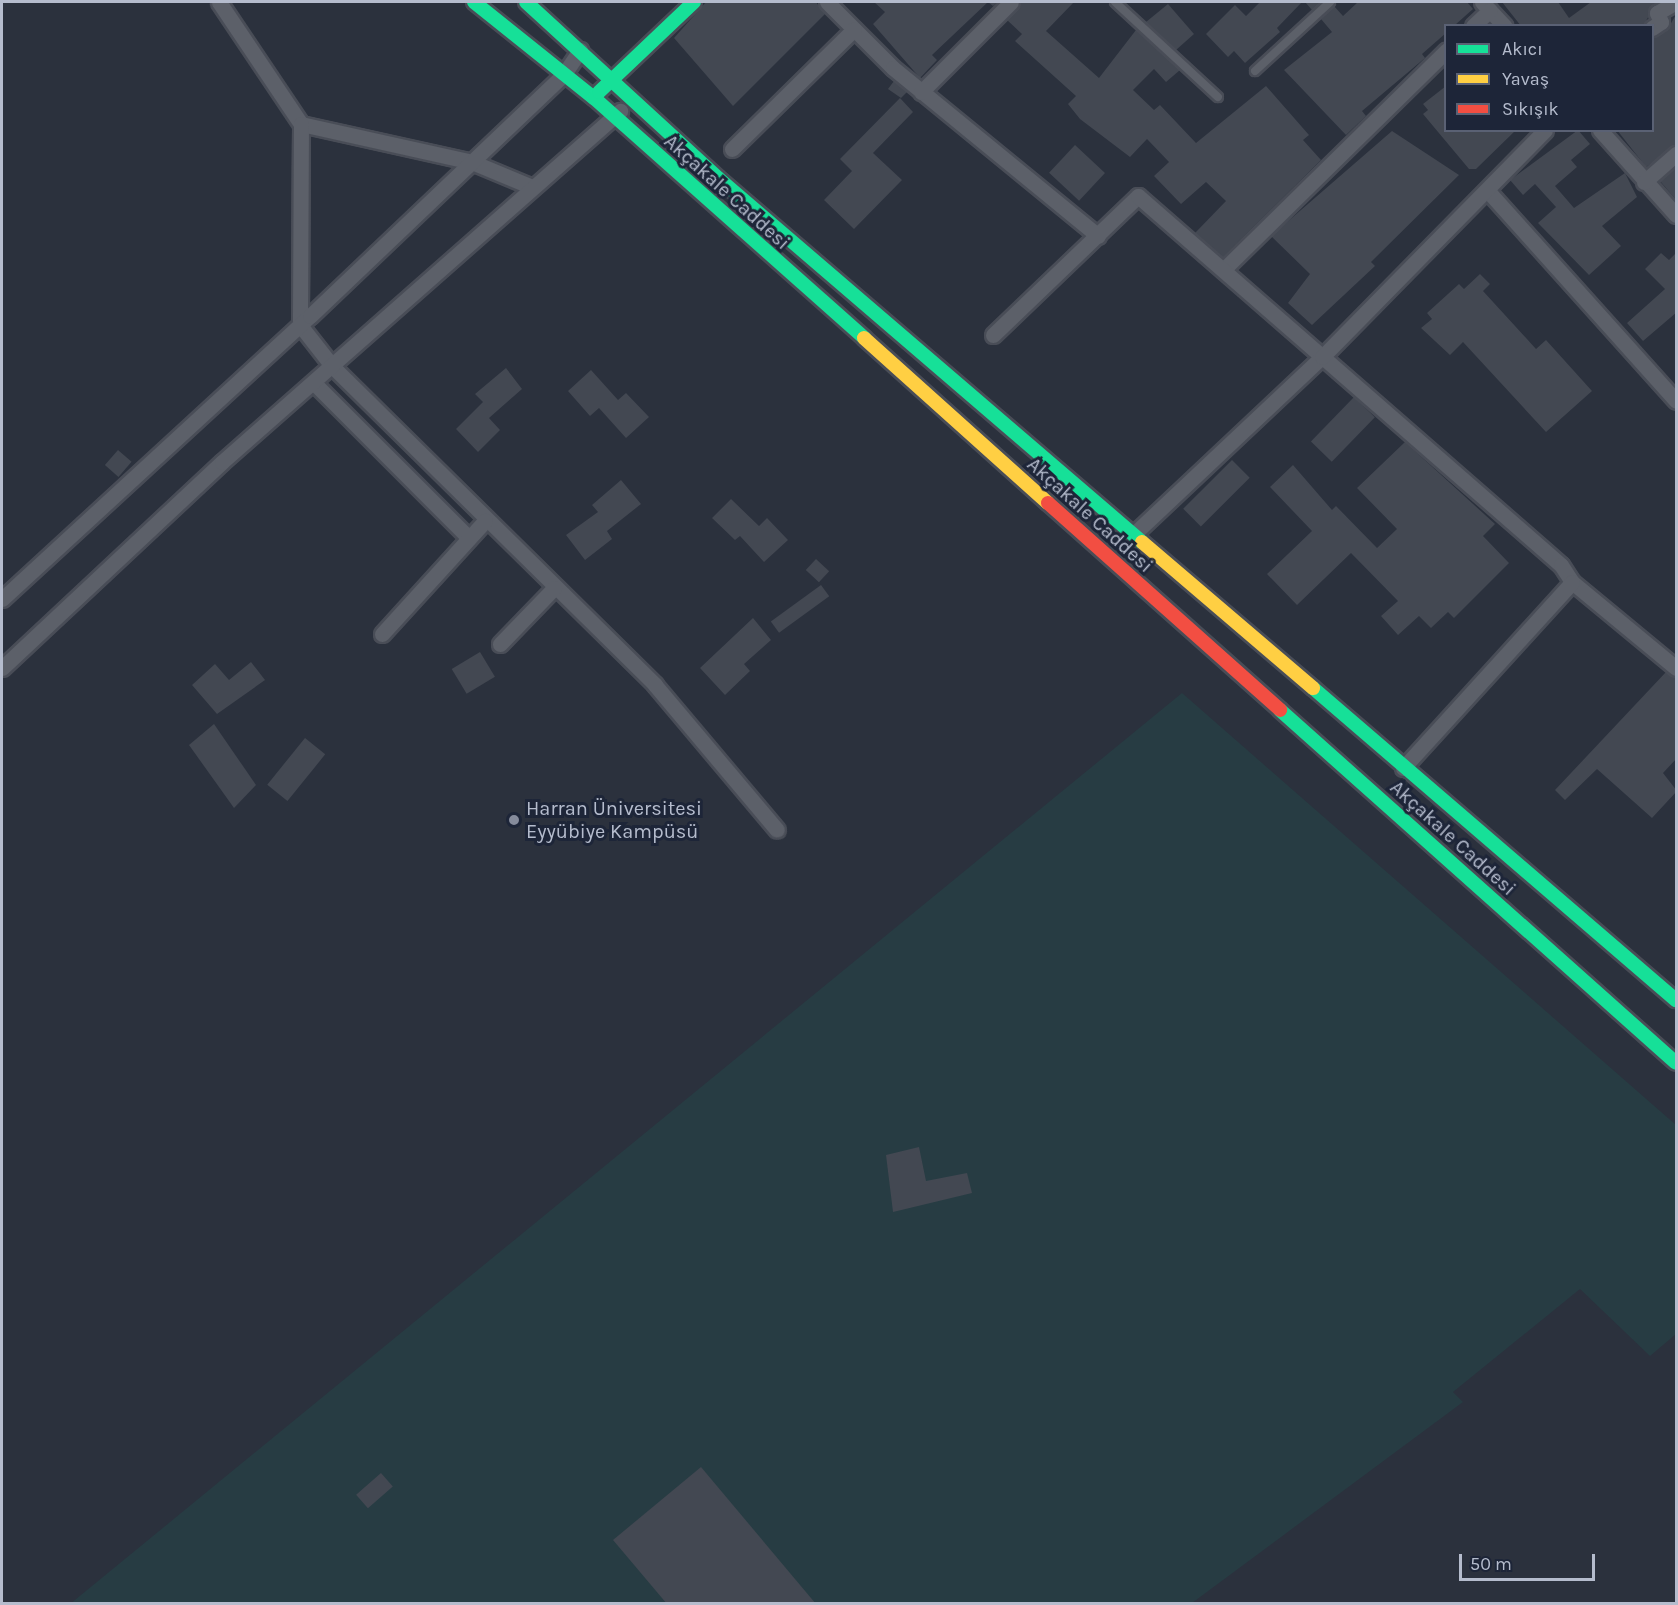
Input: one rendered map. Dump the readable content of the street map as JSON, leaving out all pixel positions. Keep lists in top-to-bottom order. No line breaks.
{"streets":{"main road":["Akçakale Caddesi"]},"places":["Harran Üniversitesi Eyyübiye Kampüsü"],"legend":["Akıcı","Yavaş","Sıkışık"],"scale_bar":"50 m"}
